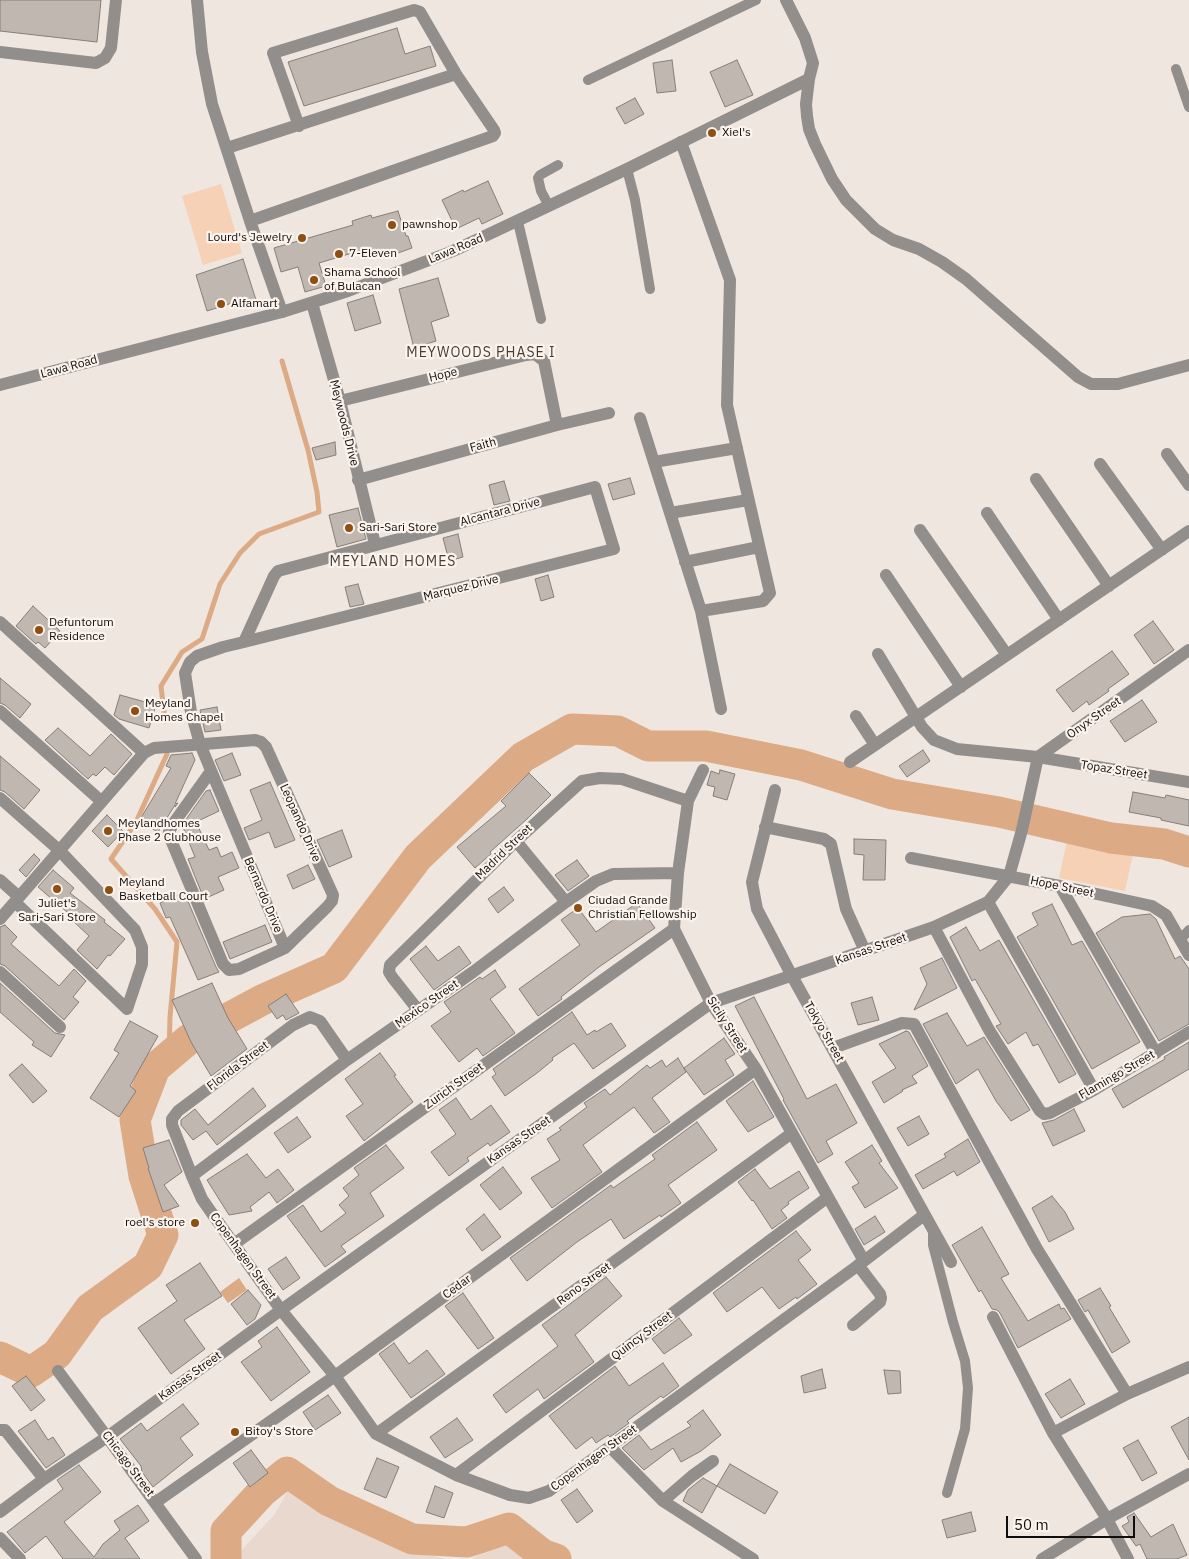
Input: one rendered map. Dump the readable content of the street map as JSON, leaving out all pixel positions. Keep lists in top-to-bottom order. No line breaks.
{"streets":{"street":["Lawa Road","Hope","Meywoods Drive","Faith","Alcantara Drive","Marquez Drive","Onyx Street","Topaz Street","Leopando Drive","Madrid Street","Hope Street","Bernardo Drive","Kansas Street","Mexico Street","Sicily Street","Tokyo Street","Florida Street","Flamingo Street","Zurich Street","Copenhagen Street","Reno Street","Cedar","Quincy Street","Chicago Street"]},"crossings":[["Lawa Road","Meywoods Drive"],["Hope","Meywoods Drive"],["Hope","Faith"],["Meywoods Drive","Faith"],["Meywoods Drive","Alcantara Drive"],["Alcantara Drive","Marquez Drive"],["Alcantara Drive","Bernardo Drive"],["Marquez Drive","Bernardo Drive"],["Onyx Street","Topaz Street"],["Onyx Street","Kansas Street"],["Topaz Street","Kansas Street"],["Leopando Drive","Bernardo Drive"],["Madrid Street","Mexico Street"],["Hope Street","Kansas Street"],["Kansas Street","Sicily Street"],["Kansas Street","Tokyo Street"],["Kansas Street","Flamingo Street"],["Kansas Street","Copenhagen Street"],["Kansas Street","Chicago Street"],["Mexico Street","Florida Street"],["Mexico Street","Copenhagen Street"],["Sicily Street","Zurich Street"],["Sicily Street","Copenhagen Street"],["Sicily Street","Reno Street"],["Sicily Street","Cedar"],["Sicily Street","Quincy Street"],["Tokyo Street","Copenhagen Street"],["Florida Street","Copenhagen Street"],["Zurich Street","Copenhagen Street"],["Copenhagen Street","Reno Street"],["Copenhagen Street","Cedar"],["Copenhagen Street","Quincy Street"],["Cedar","Chicago Street"]],"districts":["MEYWOODS PHASE I","MEYLAND HOMES"],"places":["Xiel's","pawnshop","Lourd's Jewelry","7-Eleven","Shama School of Bulacan","Alfamart","Sari-Sari Store","Defuntorum Residence","Meyland Homes Chapel","Meylandhomes Phase 2 Clubhouse","Juliet's Sari-Sari Store","Meyland Basketball Court","Ciudad Grande Christian Fellowship","roel's store","Bitoy's Store"],"scale_bar":"50 m"}
